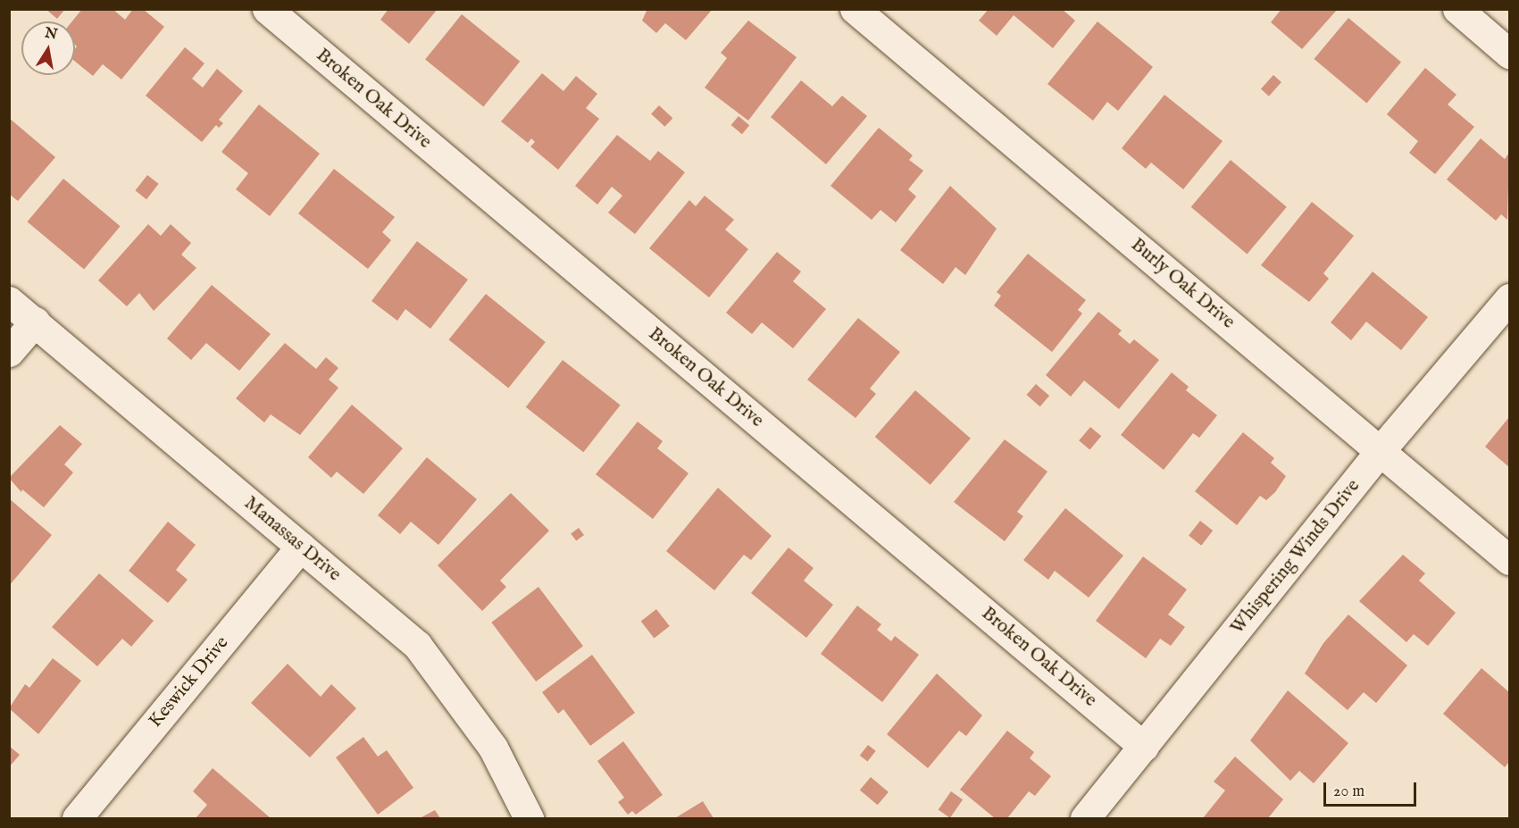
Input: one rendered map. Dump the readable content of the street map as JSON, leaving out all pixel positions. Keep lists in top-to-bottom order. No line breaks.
{"streets":{"street":["Broken Oak Drive","Burly Oak Drive","Manassas Drive","Whispering Winds Drive","Keswick Drive"]},"crossings":[["Broken Oak Drive","Whispering Winds Drive"],["Burly Oak Drive","Whispering Winds Drive"],["Manassas Drive","Keswick Drive"]],"scale_bar":"20 m","north":"top"}
